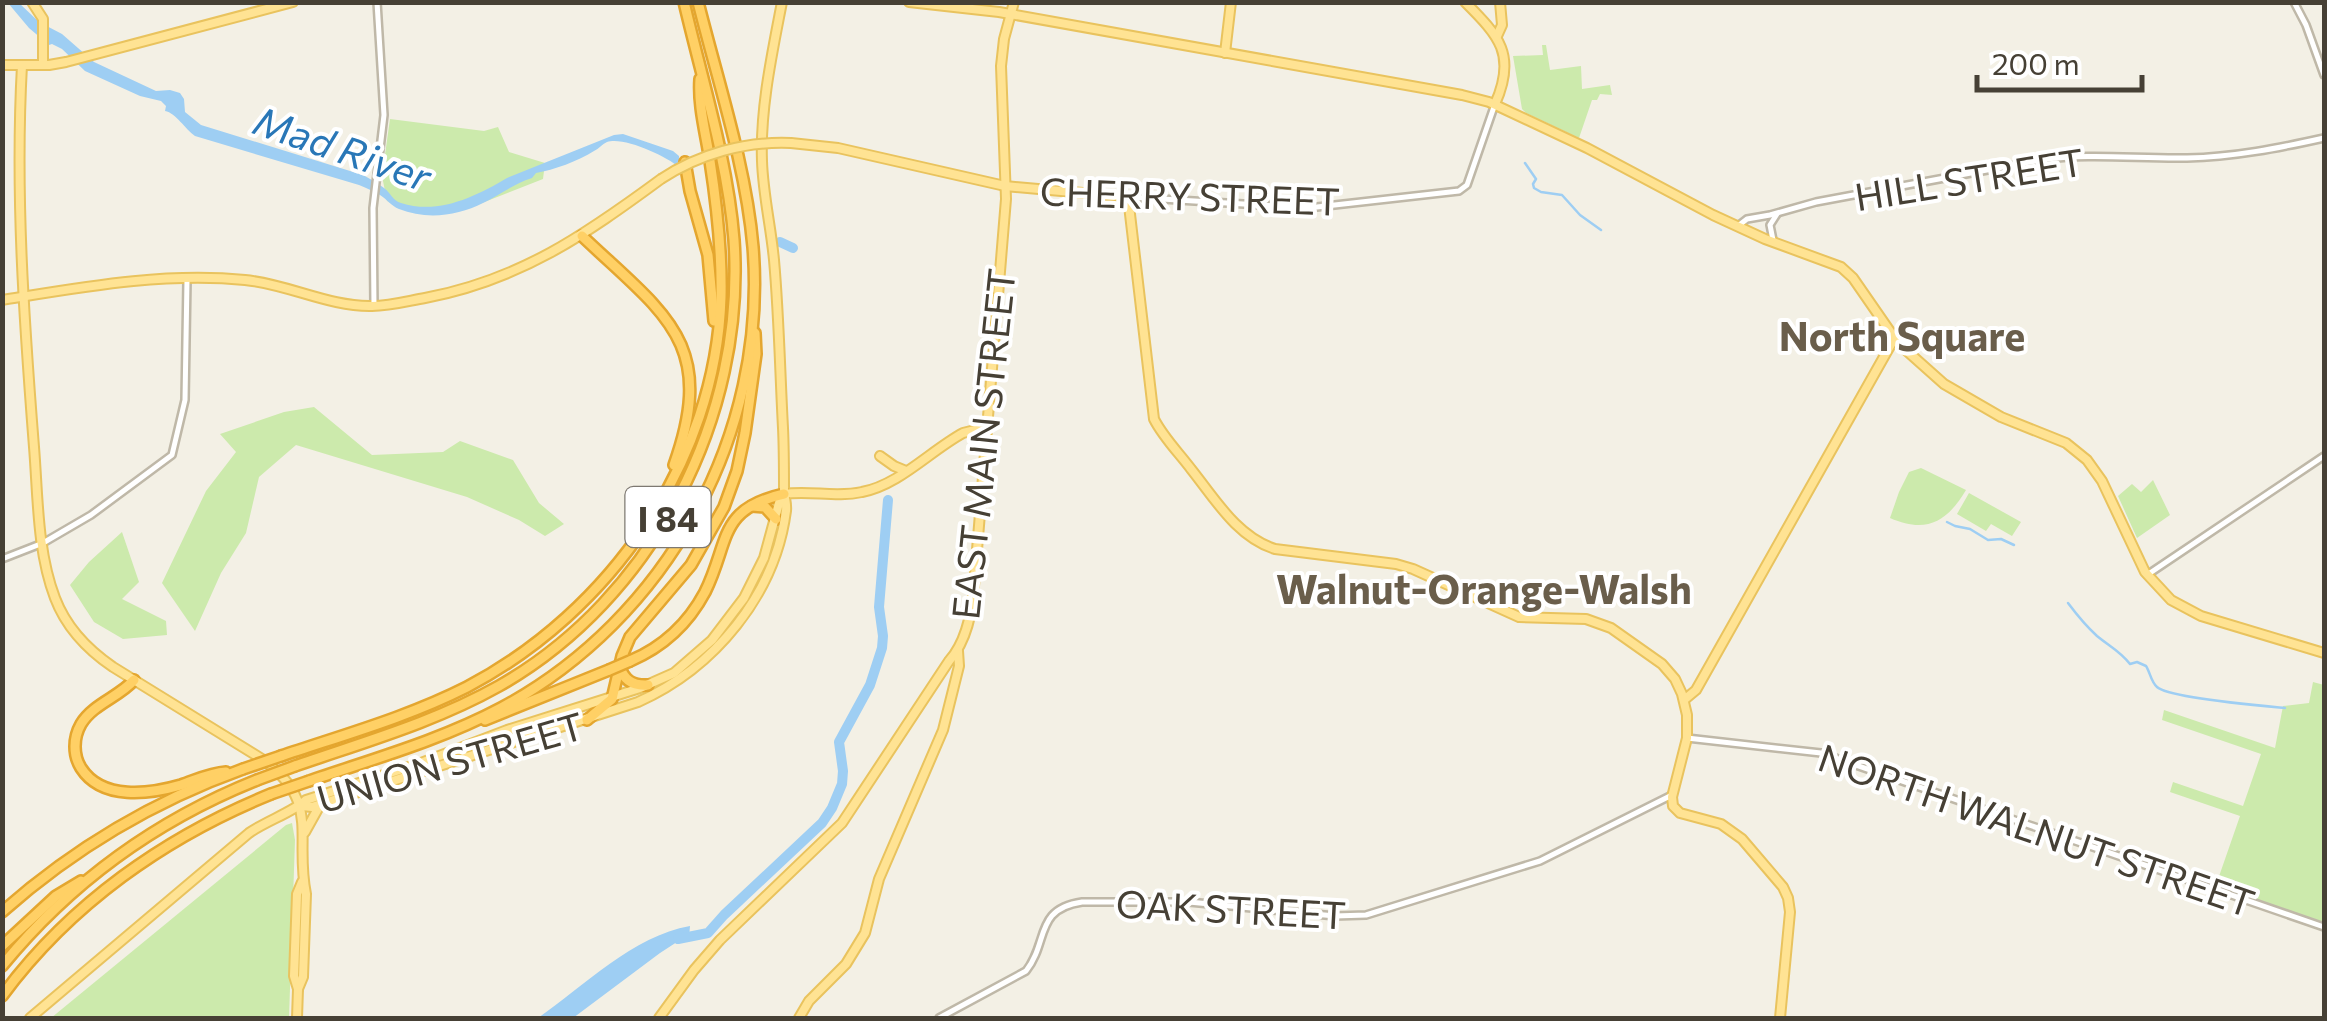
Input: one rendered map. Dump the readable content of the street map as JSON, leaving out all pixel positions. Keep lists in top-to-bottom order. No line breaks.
{"streets":{"highway":["I 84"],"main road":["CHERRY STREET","EAST MAIN STREET","UNION STREET"],"street":["HILL STREET","NORTH WALNUT STREET","OAK STREET"]},"crossings":[["CHERRY STREET","EAST MAIN STREET"]],"districts":["North Square","Walnut-Orange-Walsh"],"water":["Mad River"],"scale_bar":"200 m"}
